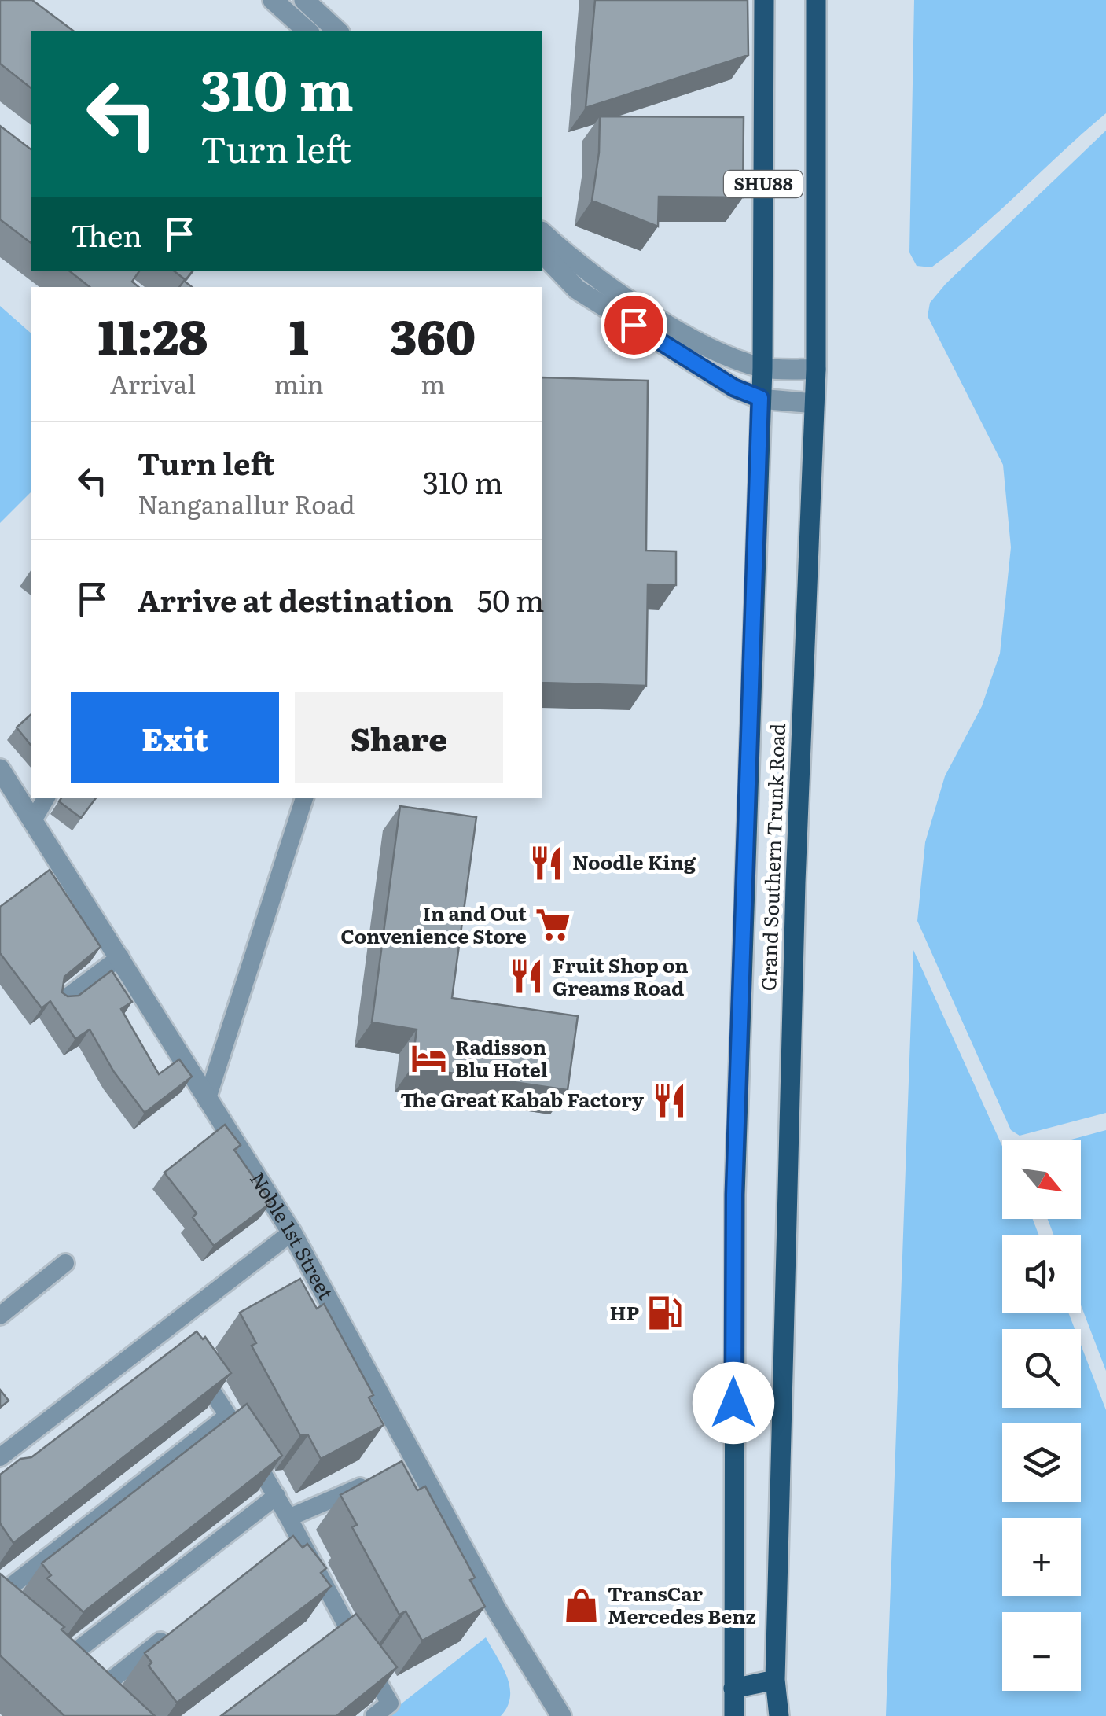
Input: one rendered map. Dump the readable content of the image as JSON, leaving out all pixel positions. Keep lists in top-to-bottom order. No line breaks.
{"streets":{"main road":["SHU88","Grand Southern Trunk Road"],"street":["Noble 1st Street"]},"places":{"restaurant":["Noodle King","Fruit Shop on Greams Road","The Great Kabab Factory"],"supermarket":["In and Out Convenience Store"],"hotel":["Radisson Blu Hotel"],"fuel station":["HP"],"shop":["TransCar Mercedes Benz"]},"north":"bottom right","page":{"turn":["310 m","Turn left"],"then":"Then","eta":["11:28","Arrival","1","min","360","m"],"list":[{"name":"Turn left","note":"Nanganallur Road","value":"310 m"},{"name":"Arrive at destination","value":"50 m"}],"buttons":["Exit","Share"],"map_buttons":["+","−"]}}
